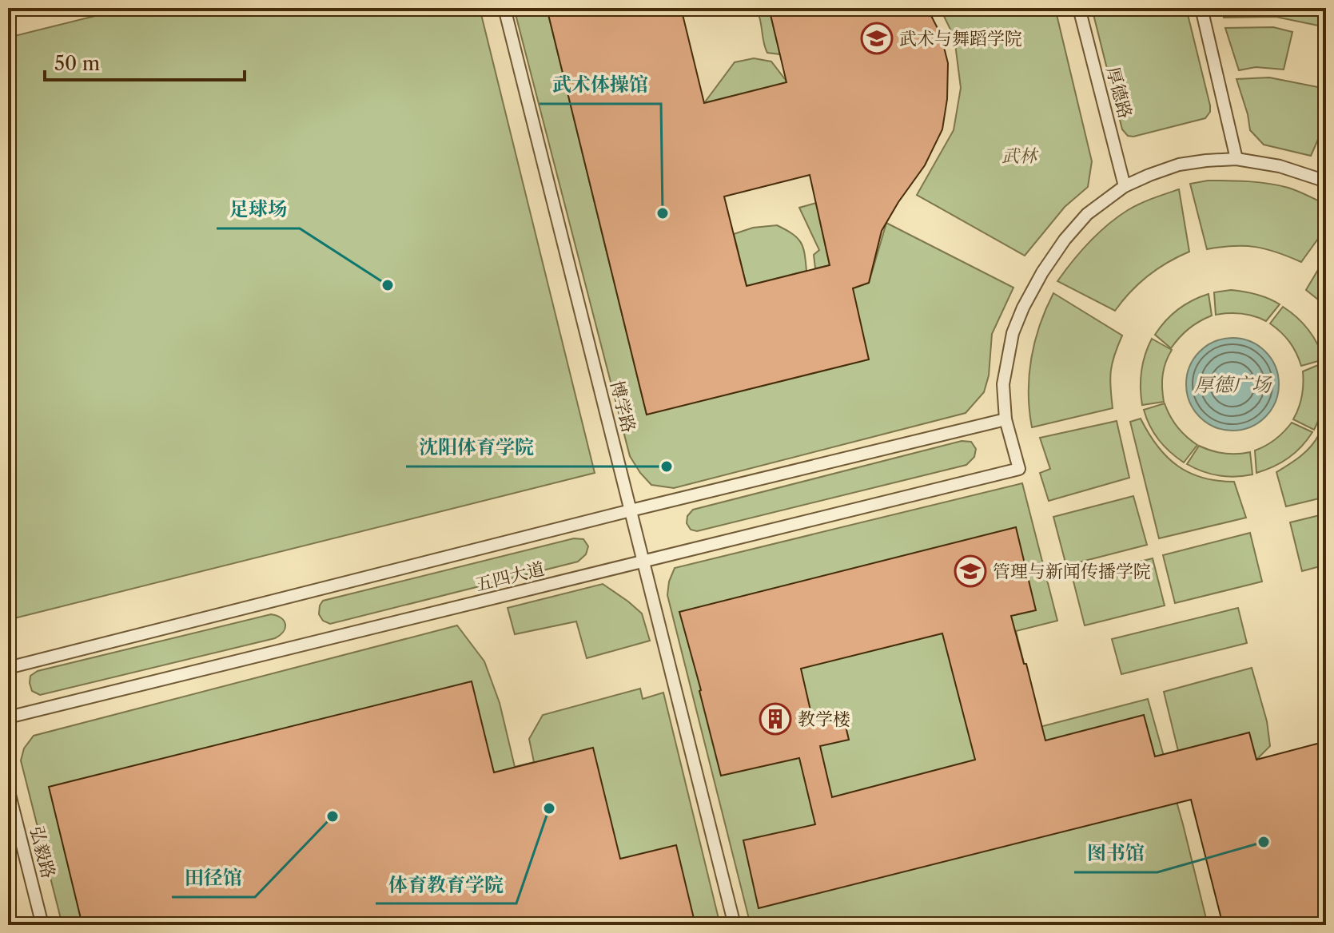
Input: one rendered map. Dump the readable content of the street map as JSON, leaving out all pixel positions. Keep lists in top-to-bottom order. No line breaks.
{"streets":{"lane":["厚德路","博学路","五四大道","弘毅路"]},"crossings":[["博学路","五四大道"]],"water":["厚德广场"],"parks":["武林"],"places":{"school or university":["武术与舞蹈学院","管理与新闻传播学院"],"other":["武术体操馆","足球场","沈阳体育学院","体育教育学院","田径馆","图书馆"],"building":["教学楼"]},"scale_bar":"50 m"}
